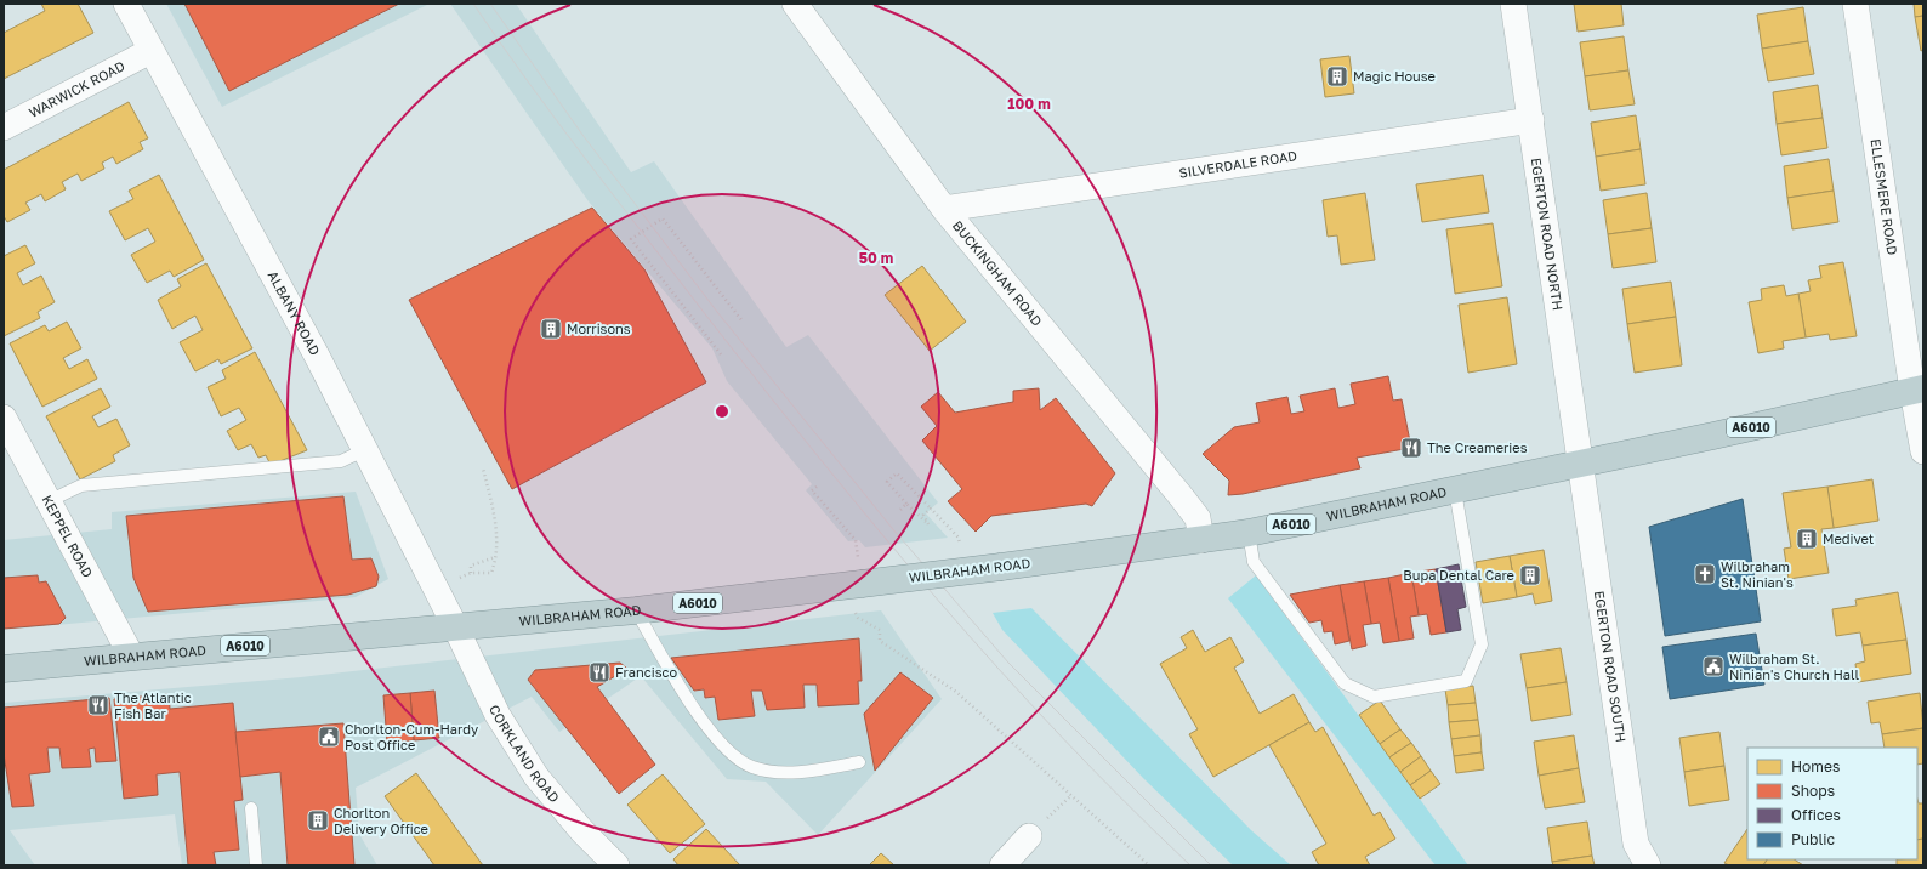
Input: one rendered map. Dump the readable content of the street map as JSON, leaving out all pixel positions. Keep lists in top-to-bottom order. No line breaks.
{"streets":{"highway":["A6010","WILBRAHAM ROAD"],"street":["WARWICK ROAD","SILVERDALE ROAD","ELLESMERE ROAD","EGERTON ROAD NORTH","BUCKINGHAM ROAD","ALBANY ROAD","KEPPEL ROAD","EGERTON ROAD SOUTH","CORKLAND ROAD"]},"crossings":[["WARWICK ROAD","ALBANY ROAD"],["SILVERDALE ROAD","EGERTON ROAD NORTH"],["SILVERDALE ROAD","BUCKINGHAM ROAD"],["ELLESMERE ROAD","WILBRAHAM ROAD"],["EGERTON ROAD NORTH","WILBRAHAM ROAD"],["EGERTON ROAD NORTH","EGERTON ROAD SOUTH"],["BUCKINGHAM ROAD","WILBRAHAM ROAD"],["ALBANY ROAD","WILBRAHAM ROAD"],["ALBANY ROAD","CORKLAND ROAD"],["WILBRAHAM ROAD","KEPPEL ROAD"],["WILBRAHAM ROAD","EGERTON ROAD SOUTH"],["WILBRAHAM ROAD","CORKLAND ROAD"]],"places":{"building":["Magic House","Morrisons","Medivet","Bupa Dental Care","Chorlton Delivery Office"],"restaurant":["The Creameries","Francisco","The Atlantic Fish Bar"],"church":["Wilbraham St. Ninian's"],"public building":["Wilbraham St. Ninian's Church Hall","Chorlton-Cum-Hardy Post Office"]},"legend":["Homes","Shops","Offices","Public"],"rings":["100 m","50 m"]}
